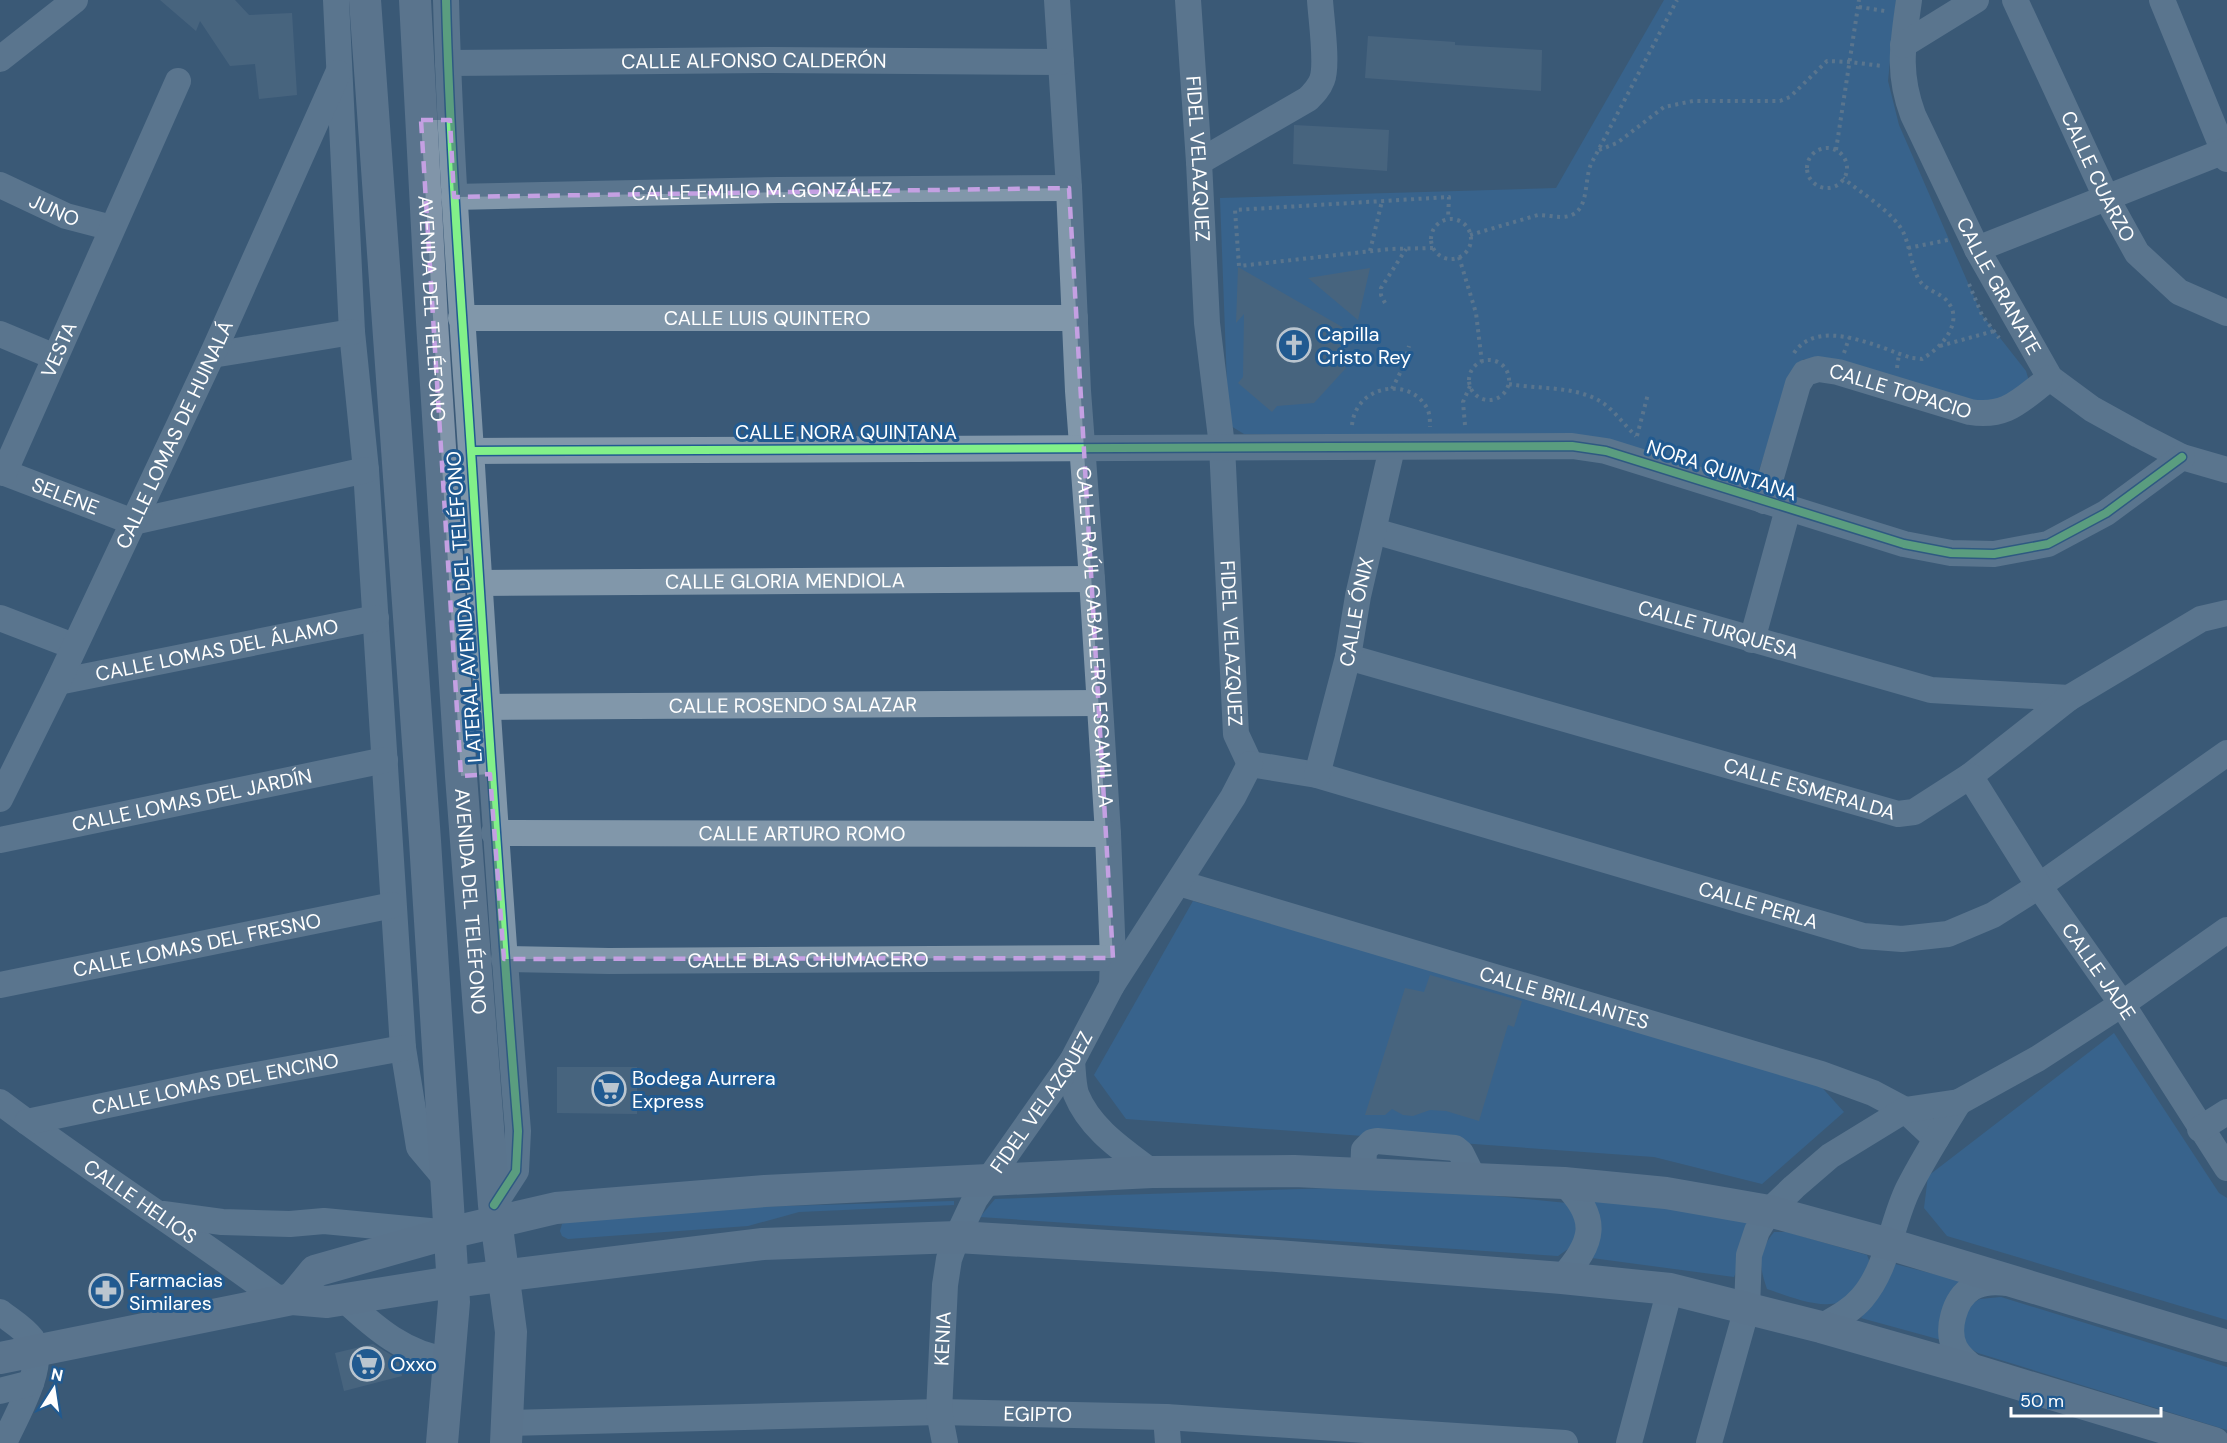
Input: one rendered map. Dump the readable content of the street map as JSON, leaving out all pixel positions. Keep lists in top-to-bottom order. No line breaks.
{"streets":{"main road":["AVENIDA DEL TELÉFONO"],"street":["CALLE ALFONSO CALDERÓN","FIDEL VELAZQUEZ","CALLE CUARZO","CALLE EMILIO M. GONZÁLEZ","JUNO","CALLE GRANATE","CALLE LUIS QUINTERO","VESTA","CALLE TOPACIO","CALLE NORA QUINTANA","CALLE LOMAS DE HUINALÁ","NORA QUINTANA","SELENE","CALLE GLORIA MENDIOLA","LATERAL AVENIDA DEL TELÉFONO","CALLE ÓNIX","CALLE TURQUESA","CALLE RAÚL CABALLERO ESCAMILLA","CALLE LOMAS DEL ÁLAMO","CALLE ROSENDO SALAZAR","CALLE ESMERALDA","CALLE LOMAS DEL JARDÍN","CALLE ARTURO ROMO","CALLE PERLA","CALLE LOMAS DEL FRESNO","CALLE BLAS CHUMACERO","CALLE JADE","CALLE BRILLANTES","CALLE LOMAS DEL ENCINO","CALLE HELIOS","KENIA","EGIPTO"]},"crossings":[["CALLE ALFONSO CALDERÓN","LATERAL AVENIDA DEL TELÉFONO"],["CALLE ALFONSO CALDERÓN","CALLE RAÚL CABALLERO ESCAMILLA"],["FIDEL VELAZQUEZ","CALLE NORA QUINTANA"],["FIDEL VELAZQUEZ","NORA QUINTANA"],["FIDEL VELAZQUEZ","CALLE RAÚL CABALLERO ESCAMILLA"],["FIDEL VELAZQUEZ","CALLE PERLA"],["FIDEL VELAZQUEZ","CALLE BRILLANTES"],["FIDEL VELAZQUEZ","KENIA"],["CALLE EMILIO M. GONZÁLEZ","LATERAL AVENIDA DEL TELÉFONO"],["CALLE EMILIO M. GONZÁLEZ","CALLE RAÚL CABALLERO ESCAMILLA"],["JUNO","VESTA"],["CALLE GRANATE","CALLE TOPACIO"],["CALLE GRANATE","NORA QUINTANA"],["AVENIDA DEL TELÉFONO","LATERAL AVENIDA DEL TELÉFONO"],["AVENIDA DEL TELÉFONO","EGIPTO"],["CALLE LUIS QUINTERO","LATERAL AVENIDA DEL TELÉFONO"],["CALLE LUIS QUINTERO","CALLE RAÚL CABALLERO ESCAMILLA"],["VESTA","SELENE"],["CALLE TOPACIO","NORA QUINTANA"],["CALLE NORA QUINTANA","NORA QUINTANA"],["CALLE NORA QUINTANA","LATERAL AVENIDA DEL TELÉFONO"],["CALLE NORA QUINTANA","CALLE RAÚL CABALLERO ESCAMILLA"],["CALLE LOMAS DE HUINALÁ","SELENE"],["CALLE LOMAS DE HUINALÁ","CALLE LOMAS DEL ÁLAMO"],["NORA QUINTANA","CALLE ÓNIX"],["CALLE GLORIA MENDIOLA","LATERAL AVENIDA DEL TELÉFONO"],["CALLE GLORIA MENDIOLA","CALLE RAÚL CABALLERO ESCAMILLA"],["LATERAL AVENIDA DEL TELÉFONO","CALLE ROSENDO SALAZAR"],["LATERAL AVENIDA DEL TELÉFONO","CALLE ARTURO ROMO"],["LATERAL AVENIDA DEL TELÉFONO","CALLE BLAS CHUMACERO"],["CALLE ÓNIX","CALLE TURQUESA"],["CALLE ÓNIX","CALLE ESMERALDA"],["CALLE ÓNIX","CALLE PERLA"],["CALLE TURQUESA","CALLE ESMERALDA"],["CALLE RAÚL CABALLERO ESCAMILLA","CALLE ROSENDO SALAZAR"],["CALLE RAÚL CABALLERO ESCAMILLA","CALLE ARTURO ROMO"],["CALLE RAÚL CABALLERO ESCAMILLA","CALLE BLAS CHUMACERO"],["CALLE ESMERALDA","CALLE JADE"],["CALLE PERLA","CALLE JADE"],["CALLE LOMAS DEL ENCINO","CALLE HELIOS"],["KENIA","EGIPTO"]],"places":{"church":["Capilla Cristo Rey"],"supermarket":["Bodega Aurrera Express","Oxxo"],"pharmacy":["Farmacias Similares"]},"scale_bar":"50 m","north":"top"}
